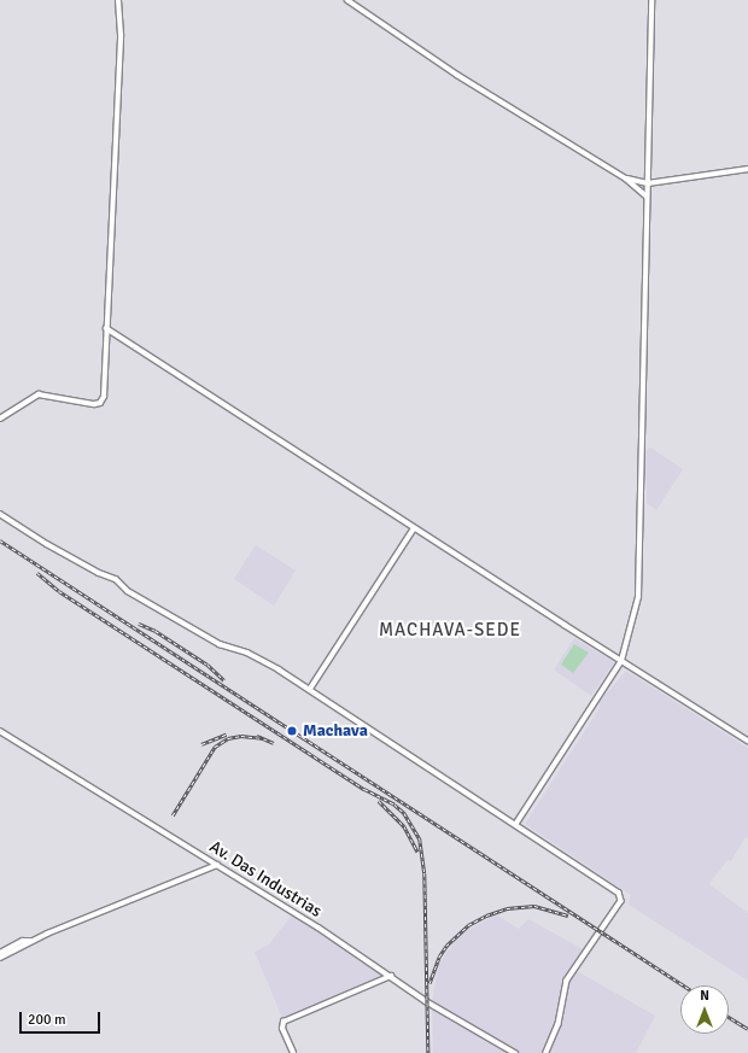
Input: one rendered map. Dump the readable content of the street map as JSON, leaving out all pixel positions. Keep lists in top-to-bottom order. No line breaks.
{"streets":{"street":["Av. Das Industrias"]},"districts":["MACHAVA-SEDE"],"places":["Machava"],"scale_bar":"200 m","north":"top"}
